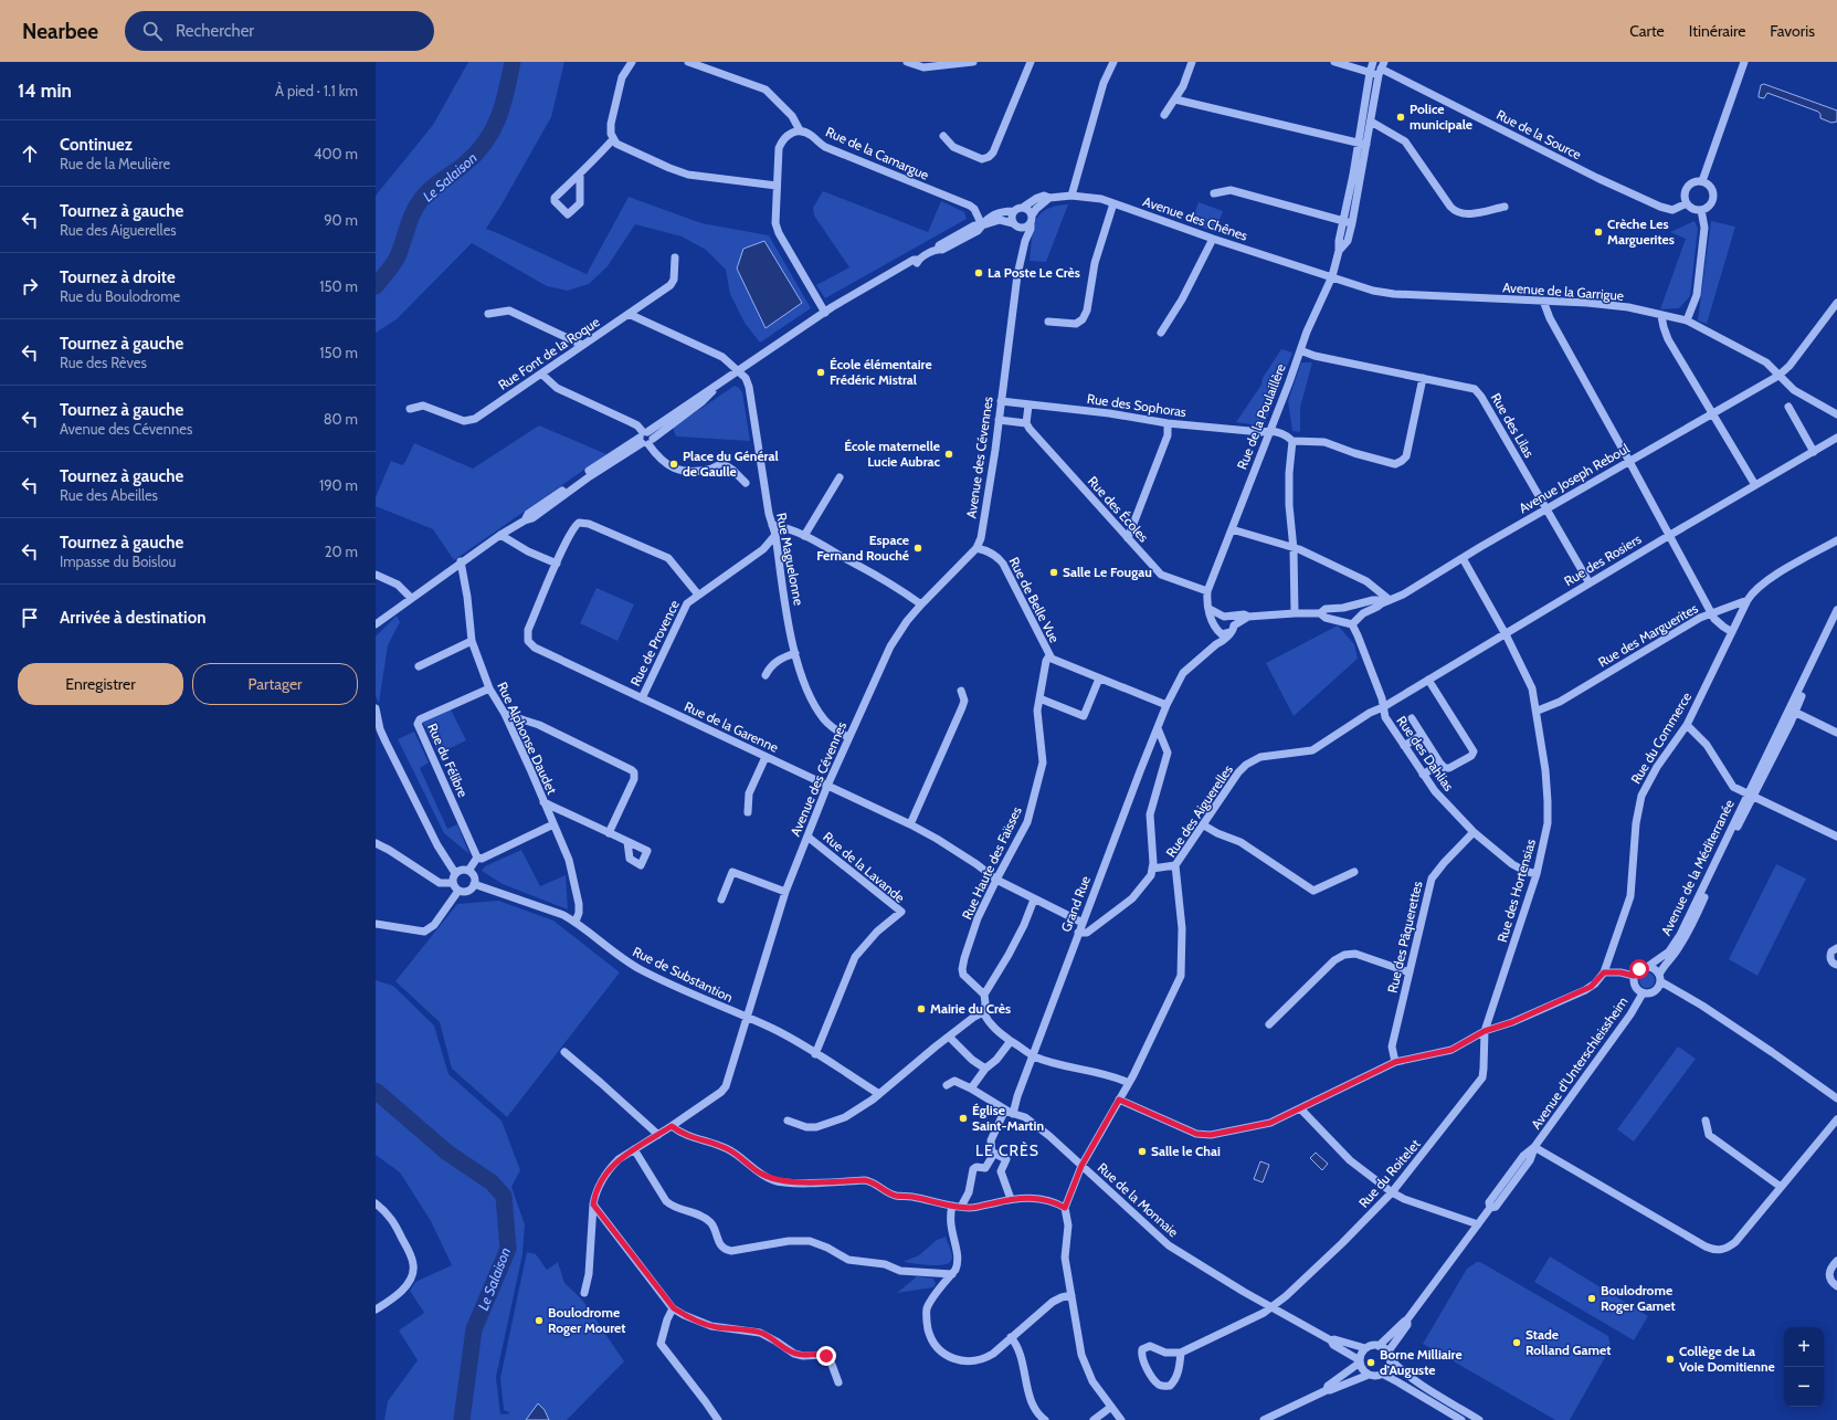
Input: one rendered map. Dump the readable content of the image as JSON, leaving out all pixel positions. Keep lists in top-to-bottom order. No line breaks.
{"streets":{"street":["Rue de la Source","Rue de la Camargue","Avenue des Chênes","Avenue de la Garrigue","Rue Font de la Roque","Rue des Sophoras","Rue de la Poulaillère","Rue des Lilas","Avenue des Cévennes","Avenue Joseph Reboul","Rue des Écoles","Rue Maguelonne","Rue des Rosiers","Rue de Belle Vue","Rue des Marguerites","Rue de Provence","Rue de la Garenne","Rue Alphonse Daudet","Rue du Commerce","Rue des Dahlias","Rue du Félibre","Rue des Aiguerelles","Rue Haute des Faïsses","Rue de la Lavande","Avenue de la Méditerranée","Rue des Hortensias","Grand Rue","Rue des Pâquerettes","Rue de Substantion","Avenue d'Unterschleissheim","Rue du Roitelet","Rue de la Monnaie"]},"crossings":[["Rue de la Source","Rue de la Poulaillère"],["Avenue des Chênes","Avenue de la Garrigue"],["Avenue des Chênes","Rue de la Poulaillère"],["Avenue des Chênes","Avenue des Cévennes"],["Avenue de la Garrigue","Rue de la Poulaillère"],["Avenue de la Garrigue","Avenue Joseph Reboul"],["Rue des Sophoras","Rue de la Poulaillère"],["Rue des Sophoras","Avenue des Cévennes"],["Rue de la Poulaillère","Rue des Lilas"],["Rue de la Poulaillère","Rue des Écoles"],["Rue des Lilas","Avenue Joseph Reboul"],["Rue des Lilas","Rue des Rosiers"],["Avenue des Cévennes","Rue Maguelonne"],["Avenue des Cévennes","Rue de Belle Vue"],["Avenue des Cévennes","Rue de la Garenne"],["Avenue des Cévennes","Rue de la Lavande"],["Avenue des Cévennes","Rue de Substantion"],["Avenue Joseph Reboul","Rue des Dahlias"],["Avenue Joseph Reboul","Rue des Hortensias"],["Rue Maguelonne","Rue de Provence"],["Rue des Rosiers","Rue des Dahlias"],["Rue des Rosiers","Rue des Aiguerelles"],["Rue des Rosiers","Rue des Hortensias"],["Rue de Belle Vue","Rue Haute des Faïsses"],["Rue de Belle Vue","Grand Rue"],["Rue des Marguerites","Rue du Commerce"],["Rue des Marguerites","Rue des Hortensias"],["Rue de Provence","Rue de la Garenne"],["Rue de la Garenne","Rue Haute des Faïsses"],["Rue de la Garenne","Grand Rue"],["Rue Alphonse Daudet","Rue du Félibre"],["Rue Alphonse Daudet","Rue de Substantion"],["Rue des Dahlias","Rue des Aiguerelles"],["Rue des Dahlias","Rue des Hortensias"],["Rue des Dahlias","Rue des Pâquerettes"],["Rue des Aiguerelles","Rue de la Monnaie"],["Rue de la Lavande","Rue de Substantion"],["Avenue de la Méditerranée","Avenue d'Unterschleissheim"],["Rue des Hortensias","Rue du Roitelet"],["Grand Rue","Rue de la Monnaie"],["Avenue d'Unterschleissheim","Rue de la Monnaie"],["Rue du Roitelet","Rue de la Monnaie"]],"districts":["LE CRÈS"],"water":["Le Salaison"],"places":["Police municipale","Crèche Les Marguerites","La Poste Le Crès","École élémentaire Frédéric Mistral","École maternelle Lucie Aubrac","Place du Général de Gaulle","Espace Fernand Rouché","Salle Le Fougau","Mairie du Crès","Église Saint-Martin","Salle le Chai","Boulodrome Roger Gamet","Boulodrome Roger Mouret","Stade Rolland Gamet","Collège de La Voie Domitienne","Borne Milliaire d'Auguste"],"page":{"header":"Nearbee","search":"Rechercher","nav":["Carte","Itinéraire","Favoris"],"heading":["14 min","À pied · 1.1 km"],"list":[["Continuez","Rue de la Meulière","400 m"],["Tournez à gauche","Rue des Aiguerelles","90 m"],["Tournez à droite","Rue du Boulodrome","150 m"],["Tournez à gauche","Rue des Rèves","150 m"],["Tournez à gauche","Avenue des Cévennes","80 m"],["Tournez à gauche","Rue des Abeilles","190 m"],["Tournez à gauche","Impasse du Boislou","20 m"],"Arrivée à destination"],"buttons":["Enregistrer","Partager"],"map_buttons":["+","−"]}}
